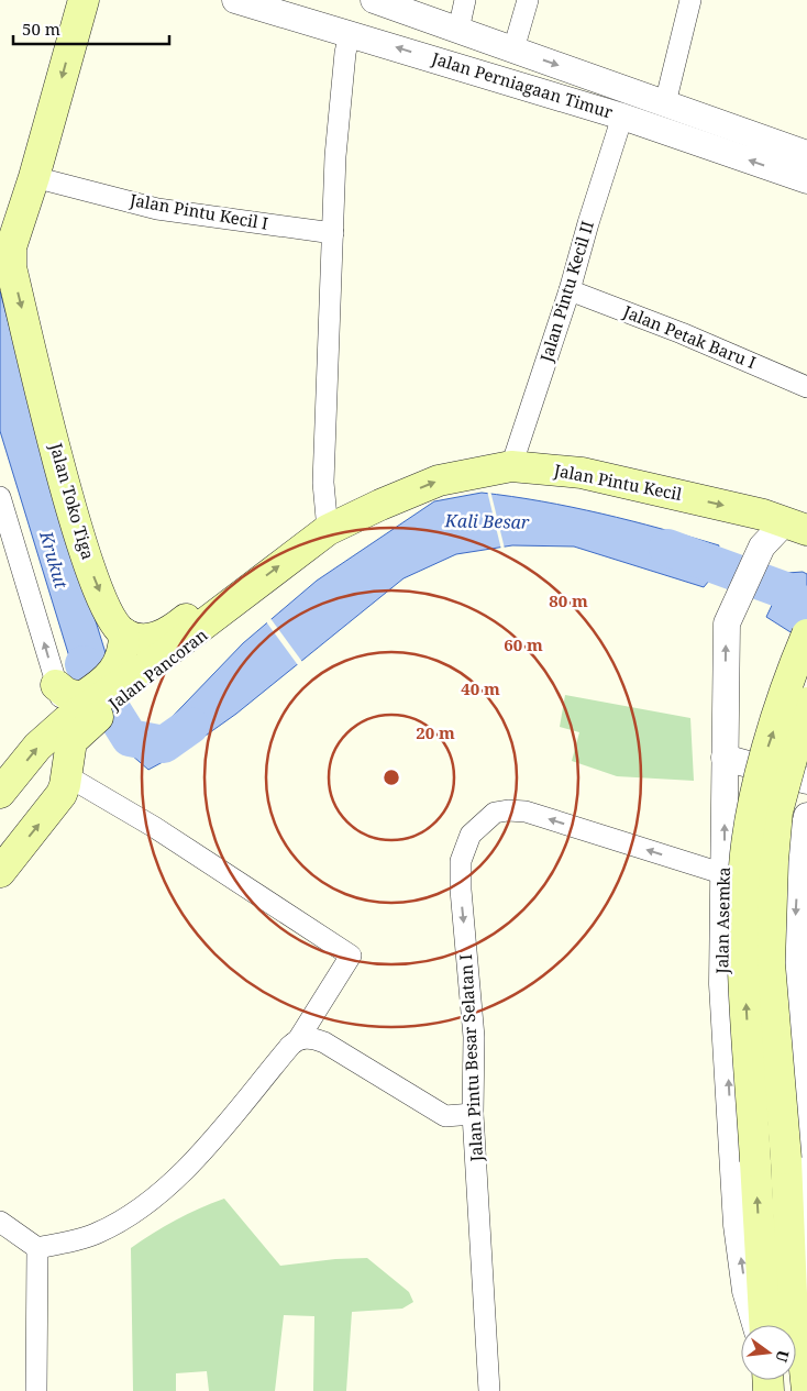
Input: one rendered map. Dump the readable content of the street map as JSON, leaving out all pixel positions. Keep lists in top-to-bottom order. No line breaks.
{"streets":{"main road":["Jalan Pintu Kecil","Jalan Toko Tiga","Jalan Pancoran","Jalan Asemka"],"street":["Jalan Perniagaan Timur","Jalan Pintu Kecil I","Jalan Pintu Kecil II","Jalan Petak Baru I","Jalan Pintu Besar Selatan I"]},"crossings":[["Jalan Perniagaan Timur","Jalan Pintu Kecil II"],["Jalan Pintu Kecil II","Jalan Petak Baru I"],["Jalan Pintu Kecil II","Jalan Pintu Kecil"],["Jalan Pintu Kecil","Jalan Pancoran"],["Jalan Pintu Kecil","Jalan Asemka"],["Jalan Asemka","Jalan Pintu Besar Selatan I"]],"one_way":["Jalan Pintu Kecil","Jalan Toko Tiga"],"water":["Kali Besar","Krukut"],"scale_bar":"50 m","north":"right","rings":["80 m","60 m","40 m","20 m"]}
